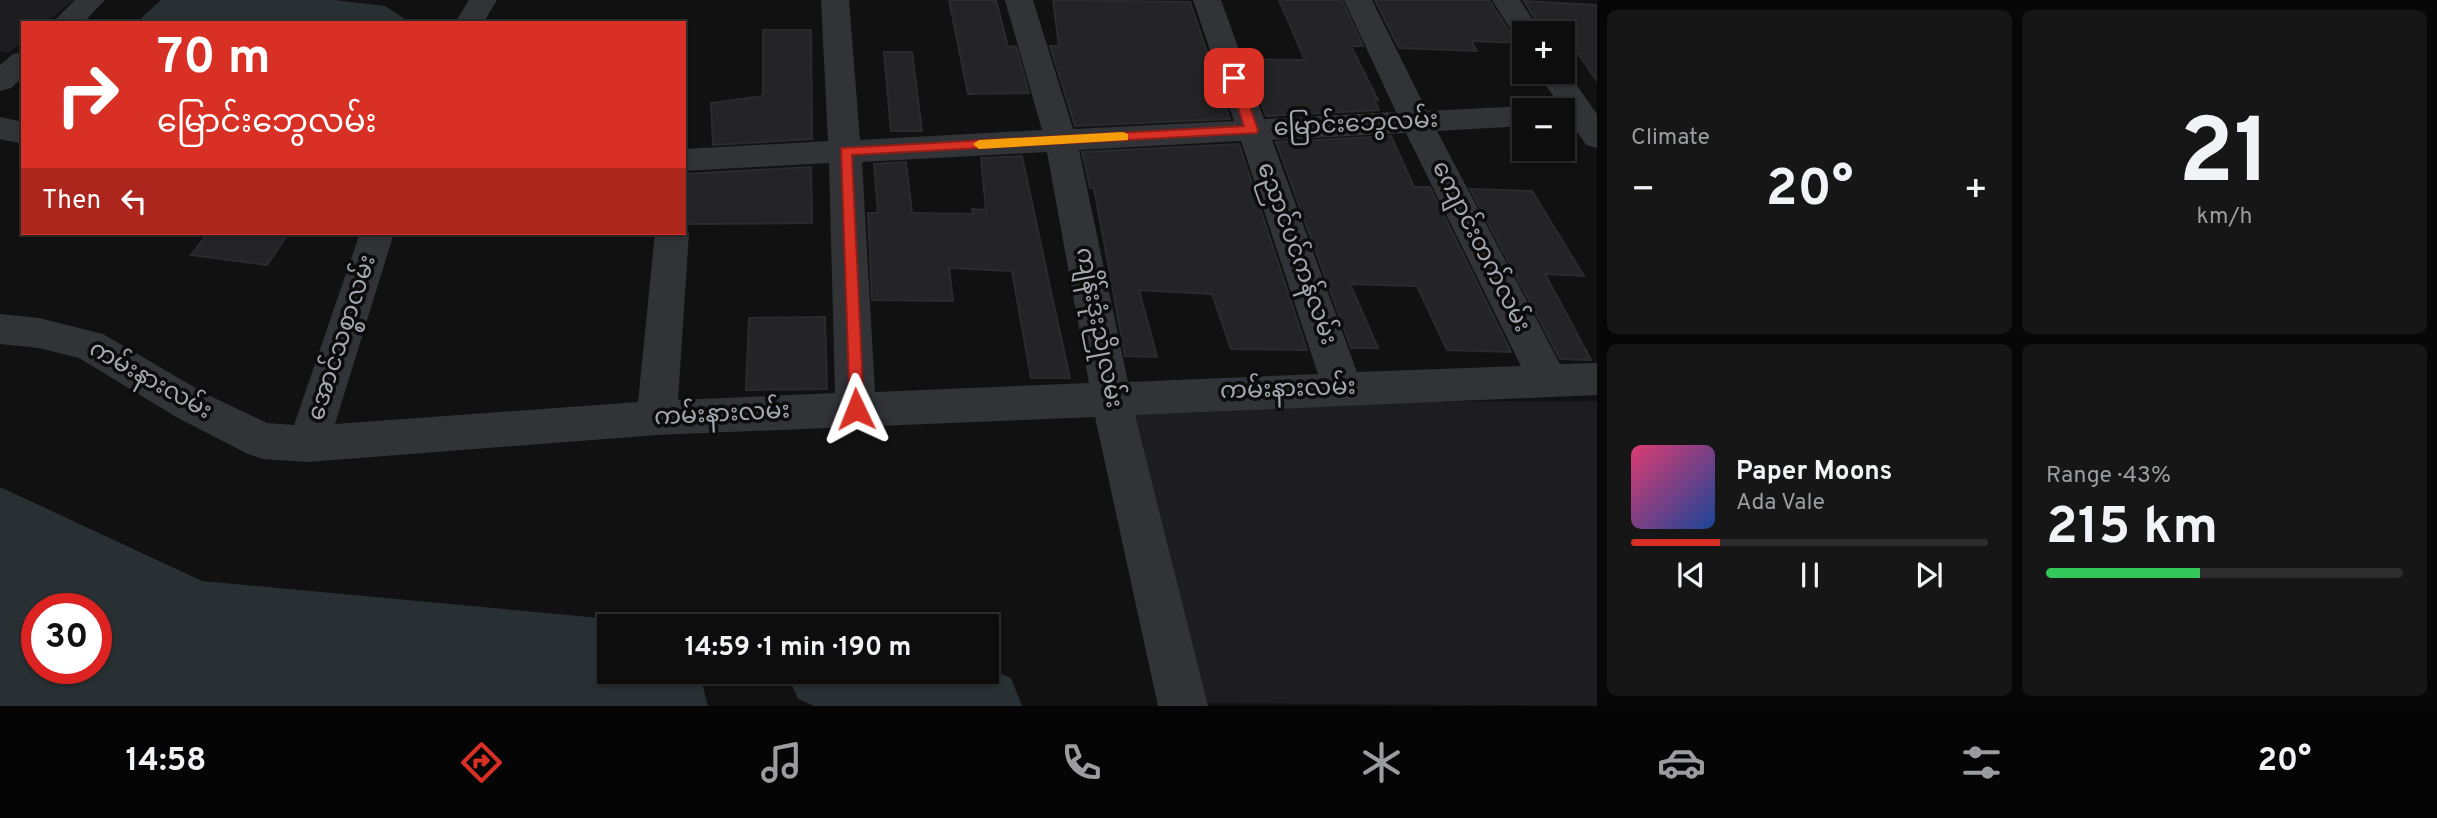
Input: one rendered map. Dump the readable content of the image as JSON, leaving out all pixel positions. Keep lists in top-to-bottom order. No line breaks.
{"streets":{"street":["မြောင်းဘွေလမ်း","ကျောင်းတက်လမ်း","ညောင်ပင်ကန်လမ်း","ကျိန်းဒုံးညိုလမ်း","အောင်သစ္စာလမ်း","ကမ်းနားလမ်း"]},"crossings":[["မြောင်းဘွေလမ်း","ကျောင်းတက်လမ်း"],["မြောင်းဘွေလမ်း","ညောင်ပင်ကန်လမ်း"],["မြောင်းဘွေလမ်း","ကျိန်းဒုံးညိုလမ်း"],["ကျောင်းတက်လမ်း","ကမ်းနားလမ်း"],["ညောင်ပင်ကန်လမ်း","ကမ်းနားလမ်း"],["ကျိန်းဒုံးညိုလမ်း","ကမ်းနားလမ်း"],["အောင်သစ္စာလမ်း","ကမ်းနားလမ်း"]],"page":{"tile":["Climate",["21","km/h"],["Range · 43%","215 km"]],"map_buttons":["+","−"],"turn":["70 m","မြောင်းဘွေလမ်း"],"heat":["−","20°","+"],"then":"Then","song":["Paper Moons","Ada Vale"],"limit":"30","trip":"14:59 · 1 min · 190 m","tabs":["14:58","20°"]}}
